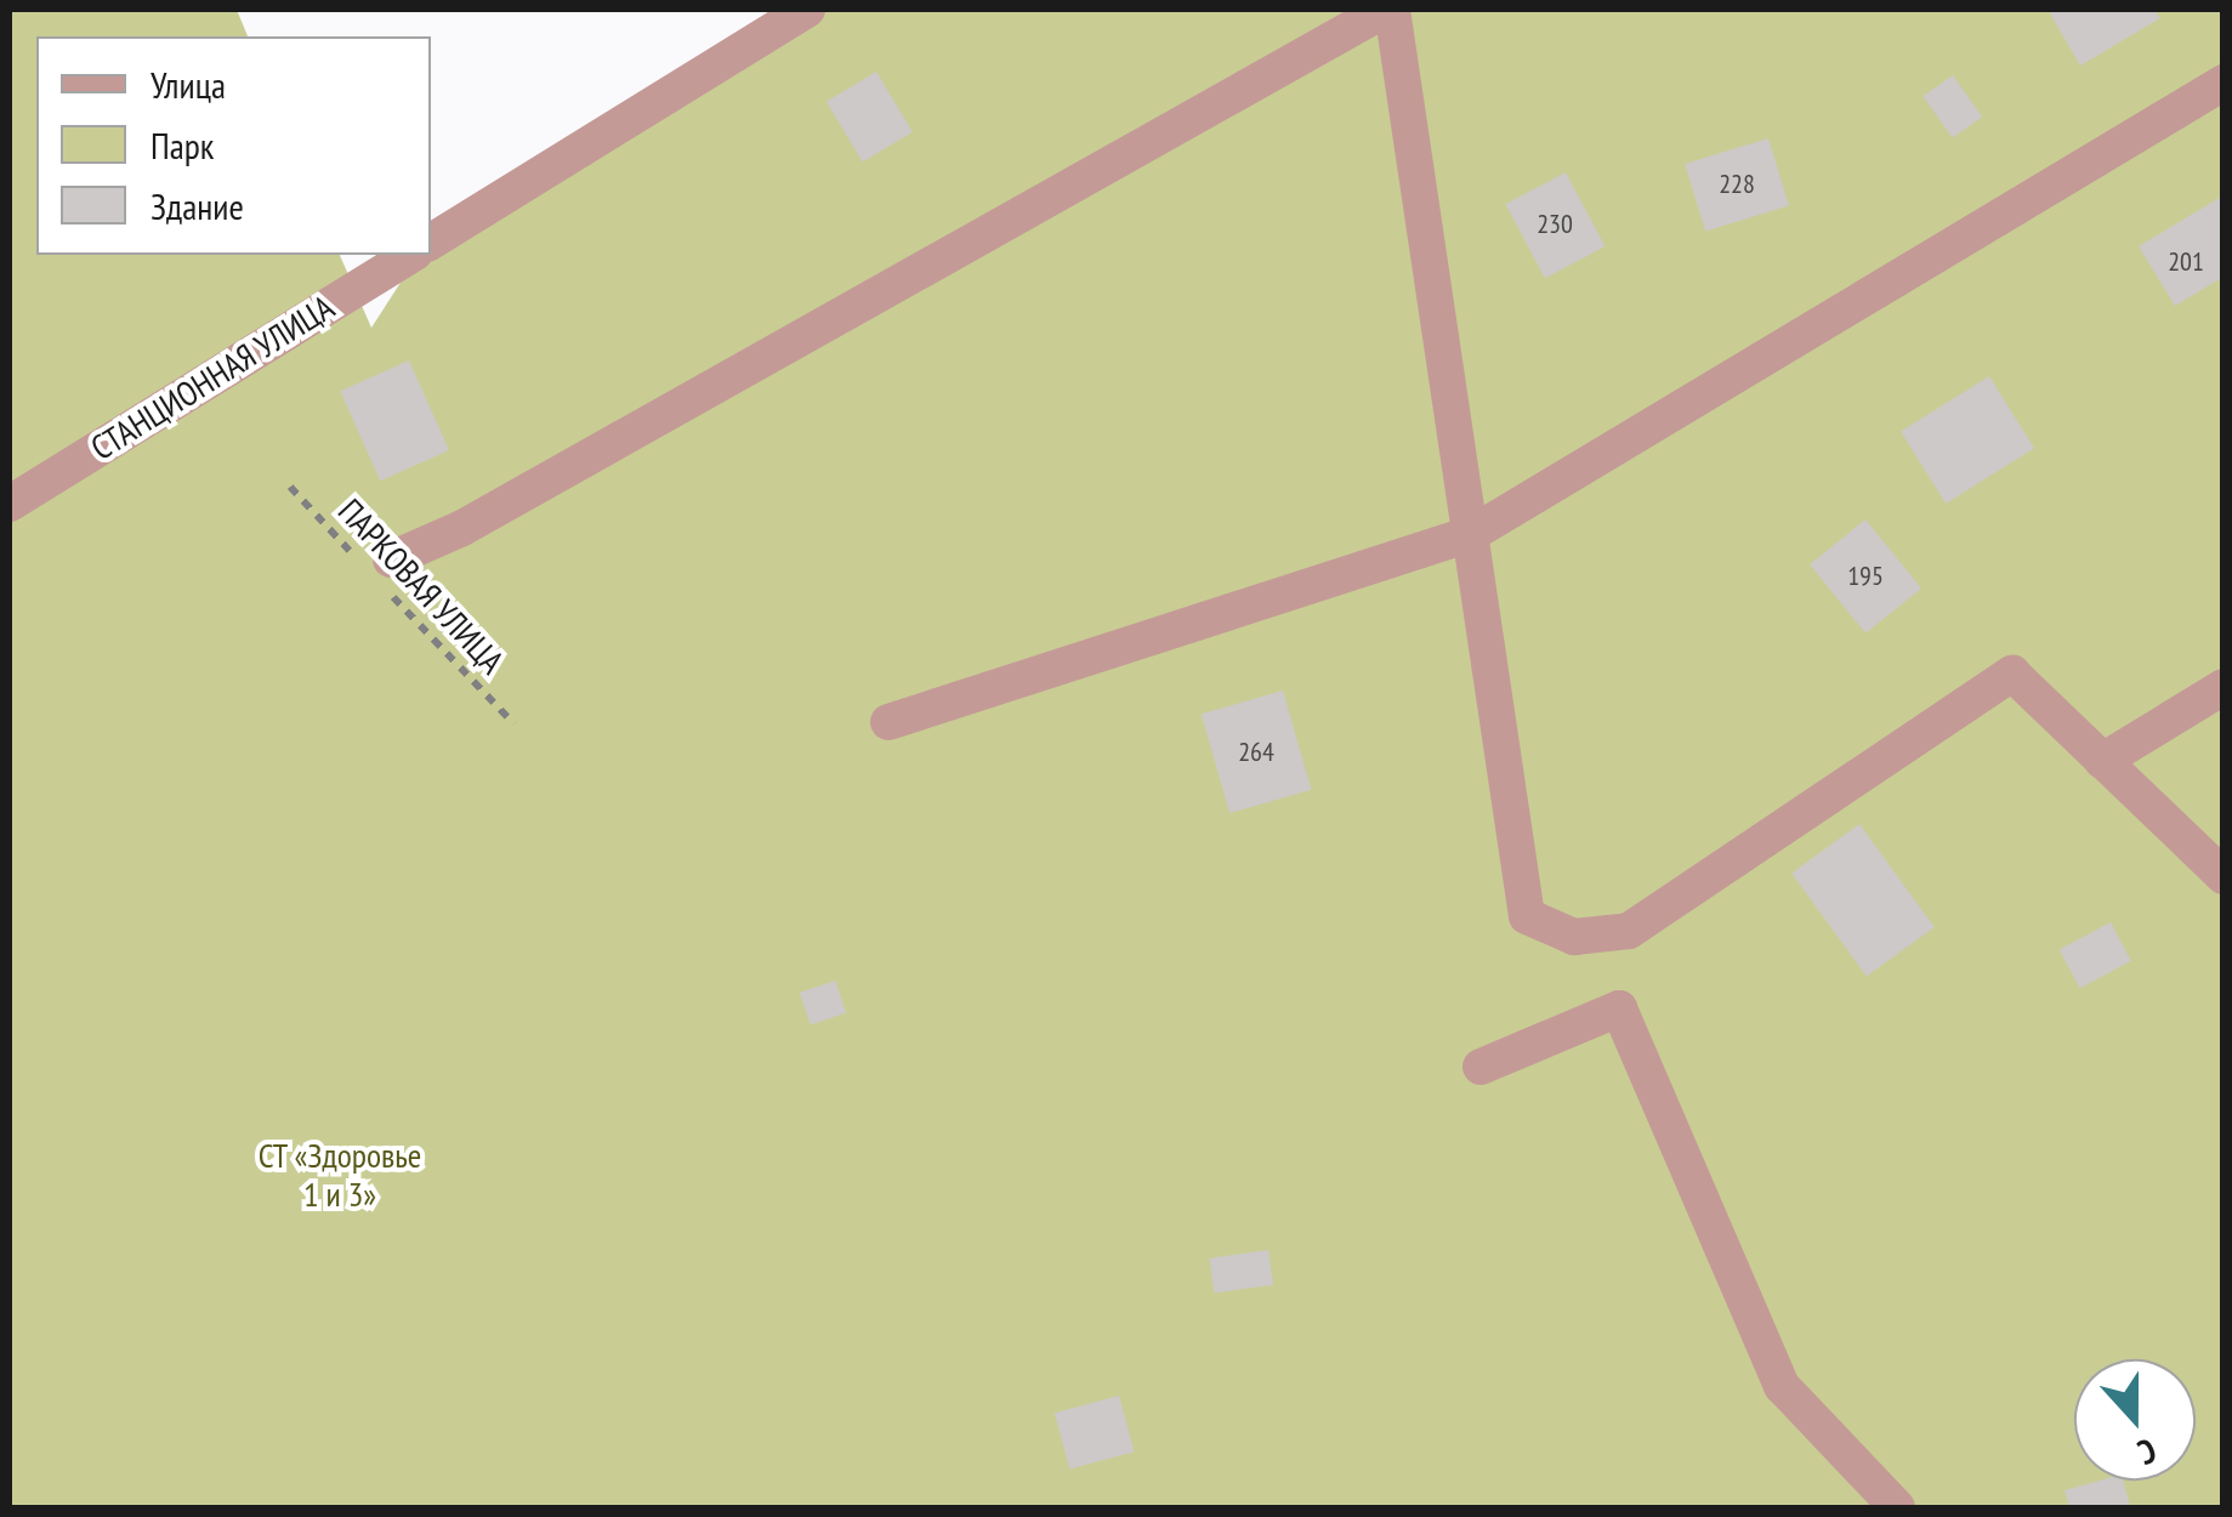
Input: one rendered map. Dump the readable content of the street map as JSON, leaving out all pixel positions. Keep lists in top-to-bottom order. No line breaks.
{"streets":{"street":["СТАНЦИОННАЯ УЛИЦА"],"path":["ПАРКОВАЯ УЛИЦА"]},"parks":["СТ «Здоровье 1 и 3»"],"house_numbers":["228","230","201","195","264"],"legend":["Улица","Парк","Здание"],"north":"bottom"}
